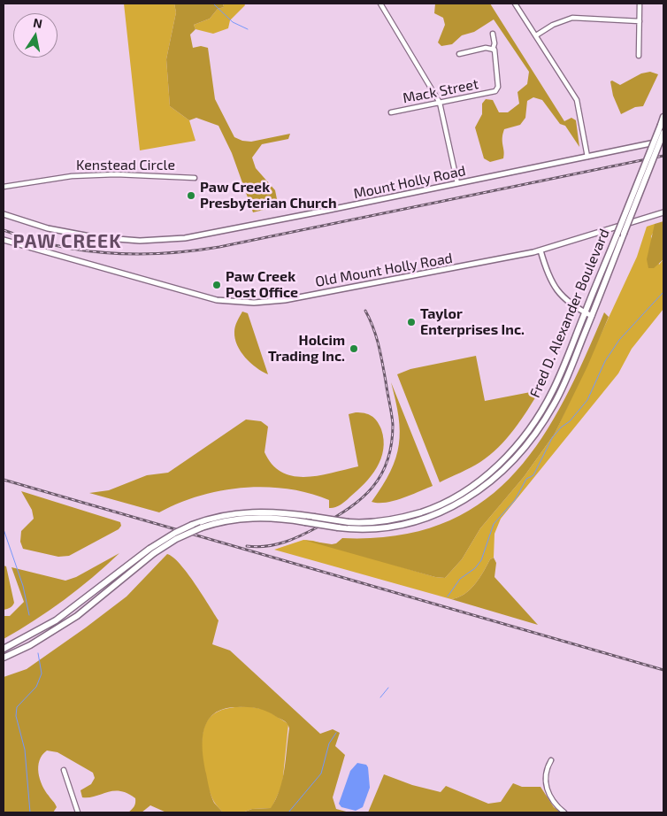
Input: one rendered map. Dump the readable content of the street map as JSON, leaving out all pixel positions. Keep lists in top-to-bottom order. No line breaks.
{"streets":{"main road":["Fred D. Alexander Boulevard"],"street":["Mack Street","Kenstead Circle","Mount Holly Road","Old Mount Holly Road"]},"districts":["PAW CREEK"],"places":["Paw Creek Presbyterian Church","Paw Creek Post Office","Taylor Enterprises Inc.","Holcim Trading Inc."],"north":"top"}
